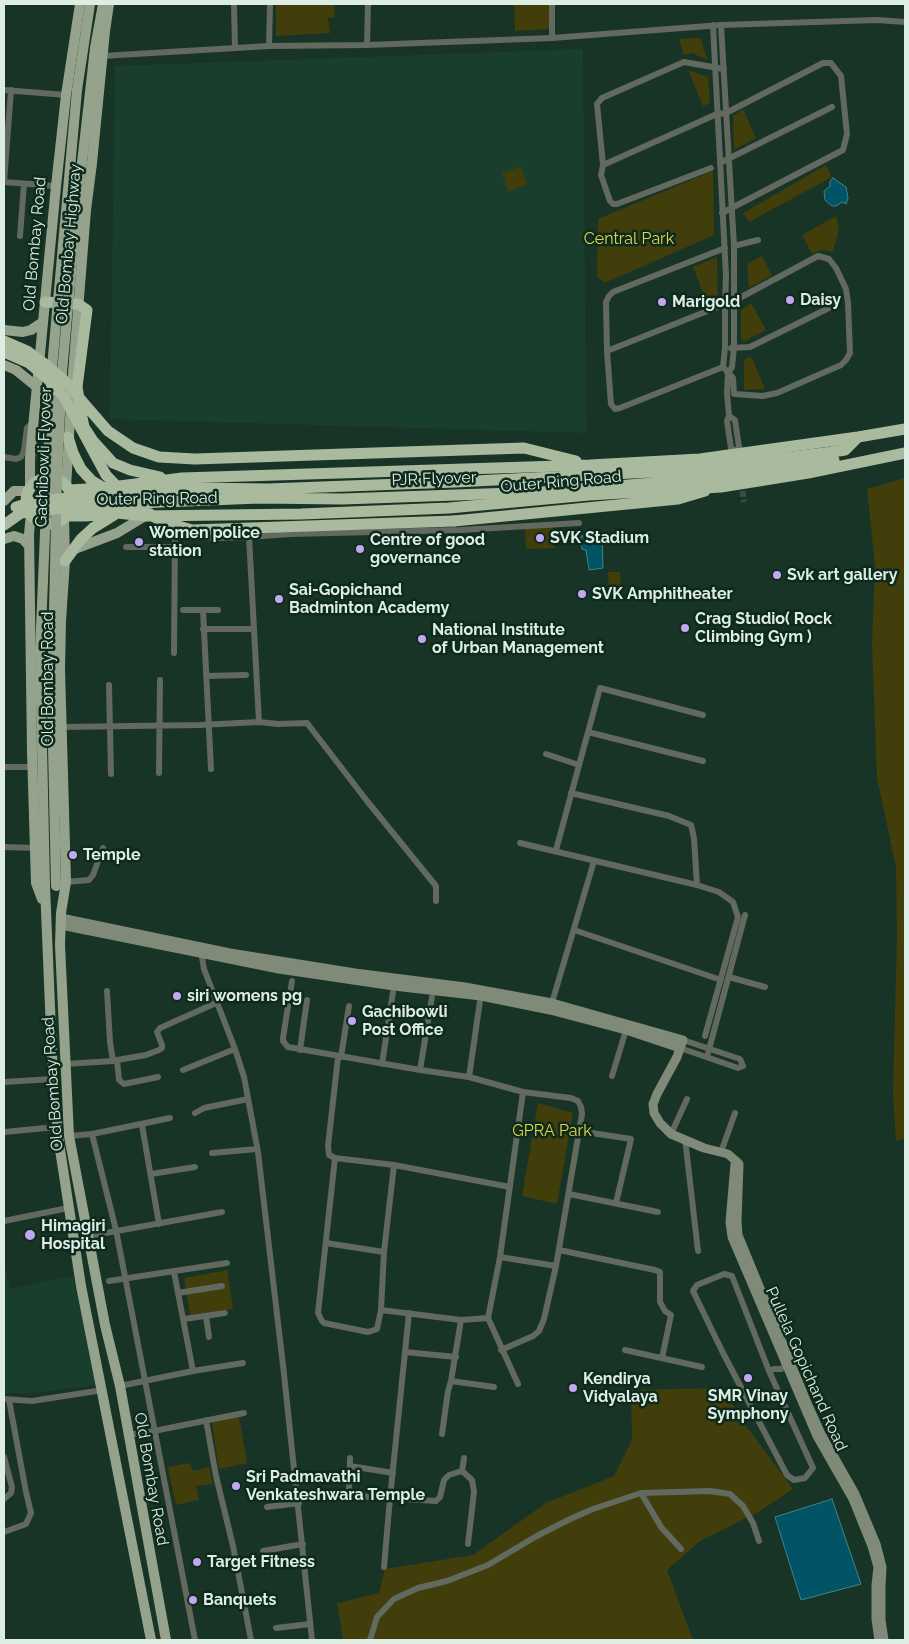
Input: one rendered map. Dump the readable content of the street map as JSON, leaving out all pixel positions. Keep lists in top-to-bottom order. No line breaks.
{"streets":{"highway":["PJR Flyover","Outer Ring Road"],"main road":["Old Bombay Road","Old Bombay Highway","Gachibowli Flyover"],"street":["Pullela Gopichand Road"]},"crossings":[["Old Bombay Road","Old Bombay Highway"],["Old Bombay Road","Gachibowli Flyover"],["Old Bombay Road","Outer Ring Road"],["Old Bombay Highway","Outer Ring Road"],["PJR Flyover","Outer Ring Road"]],"parks":["Central Park","GPRA Park"],"places":["Daisy","Marigold","SVK Stadium","Women police station","Centre of good governance","Svk art gallery","SVK Amphitheater","Sai-Gopichand Badminton Academy","Crag Studio( Rock Climbing Gym )","National Institute of Urban Management","Temple","siri womens pg","Gachibowli Post Office","Himagiri Hospital","SMR Vinay Symphony","Kendirya Vidyalaya","Sri Padmavathi Venkateshwara Temple","Target Fitness","Banquets"]}
